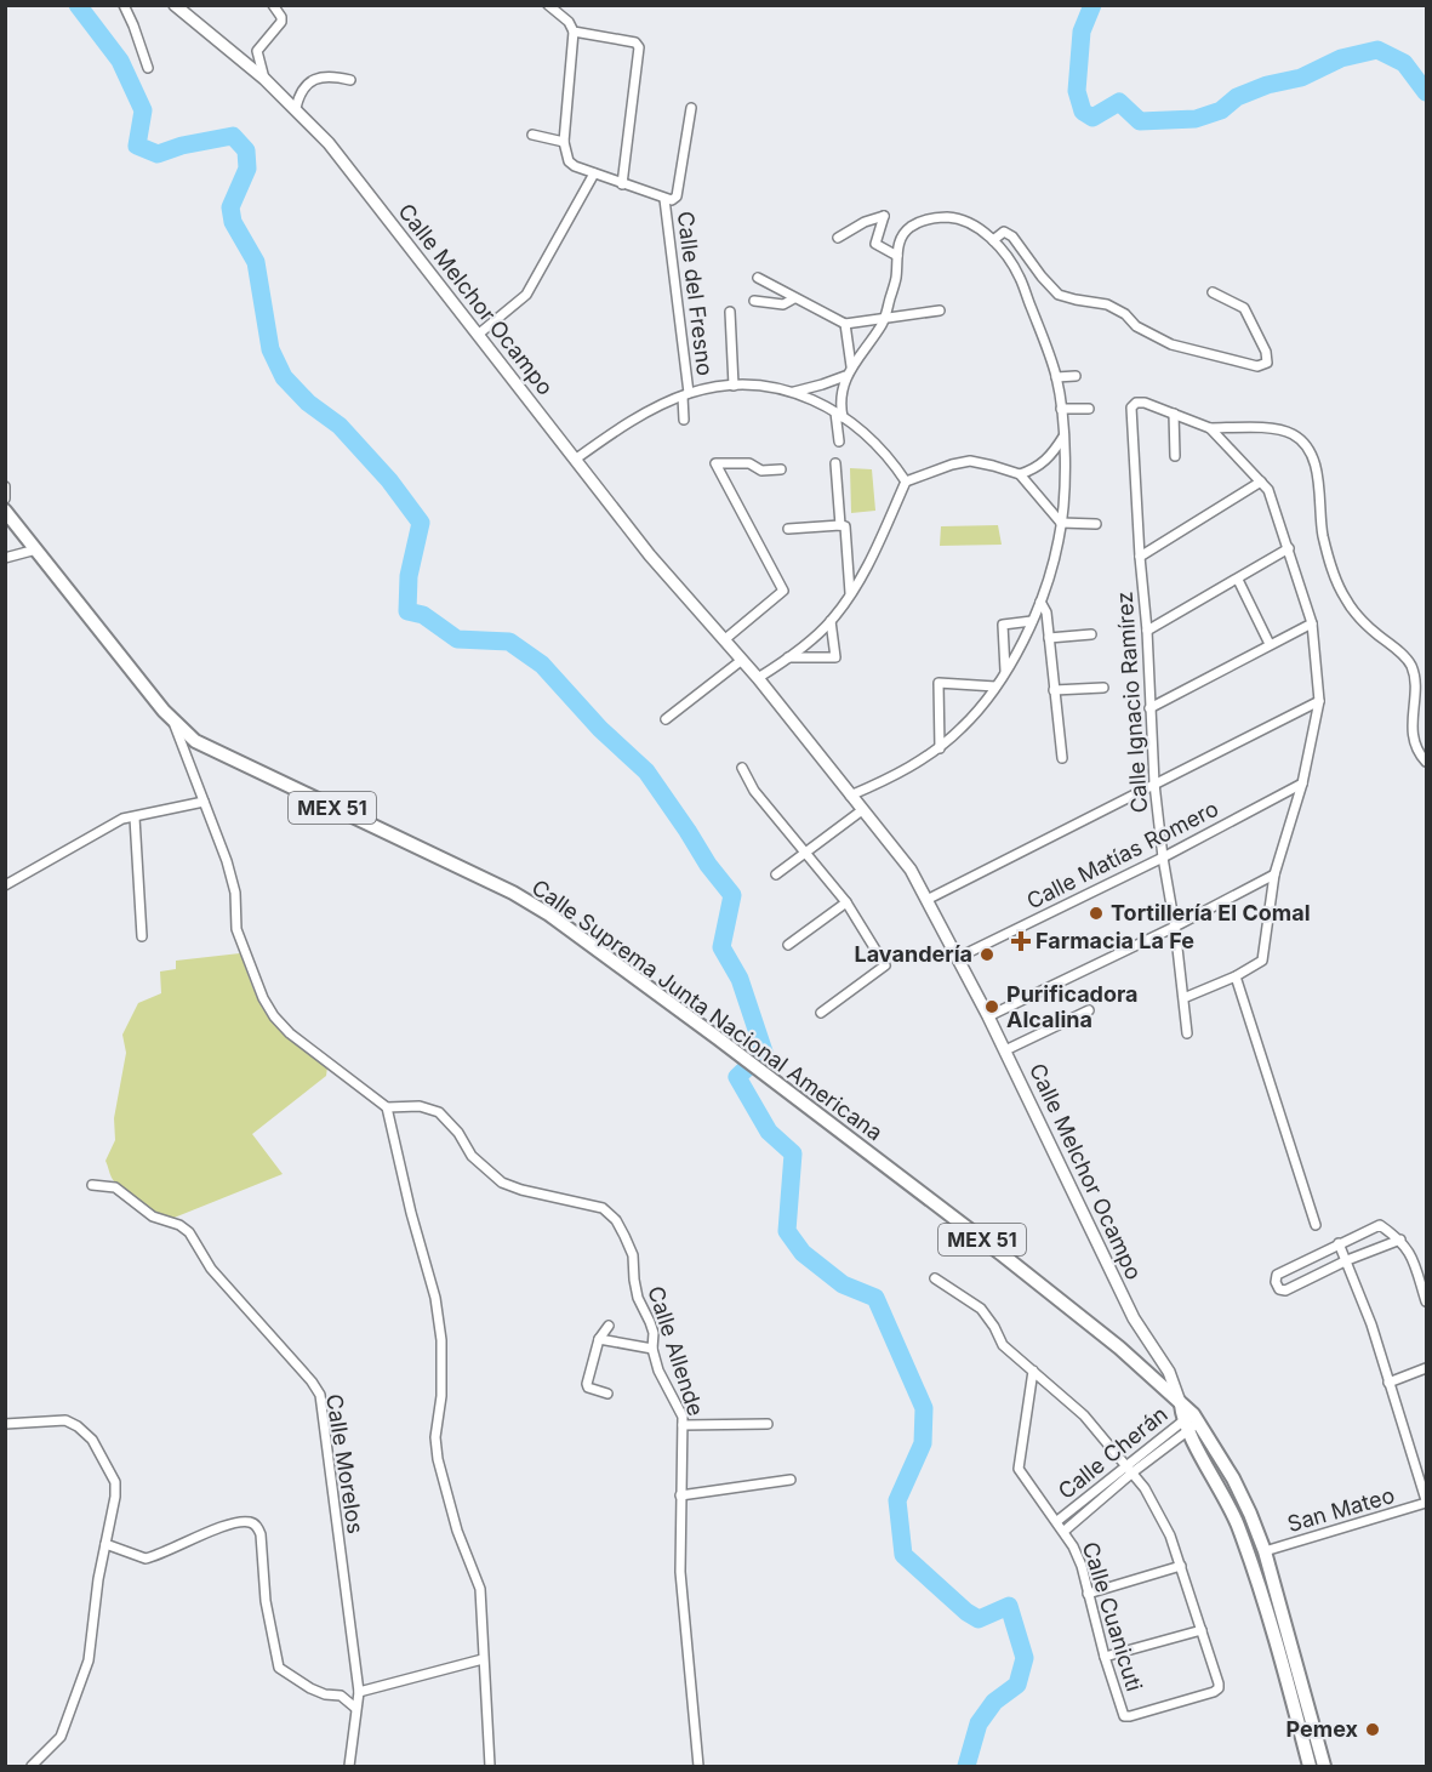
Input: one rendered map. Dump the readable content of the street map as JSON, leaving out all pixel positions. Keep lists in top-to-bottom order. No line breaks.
{"streets":{"main road":["MEX 51","Calle Suprema Junta Nacional Americana"],"street":["Calle del Fresno","Calle Melchor Ocampo","Calle Ignacio Ramírez","Calle Matías Romero","Calle Allende","Calle Cherán","Calle Morelos","San Mateo","Calle Cuanicuti"]},"crossings":[["Calle Melchor Ocampo","Calle Matías Romero"],["Calle Melchor Ocampo","Calle Suprema Junta Nacional Americana"],["Calle Ignacio Ramírez","Calle Matías Romero"],["Calle Cherán","Calle Cuanicuti"]],"places":{"other":["Tortillería El Comal","Lavandería","Purificadora Alcalina","Pemex"],"health":["Farmacia La Fe"]}}
